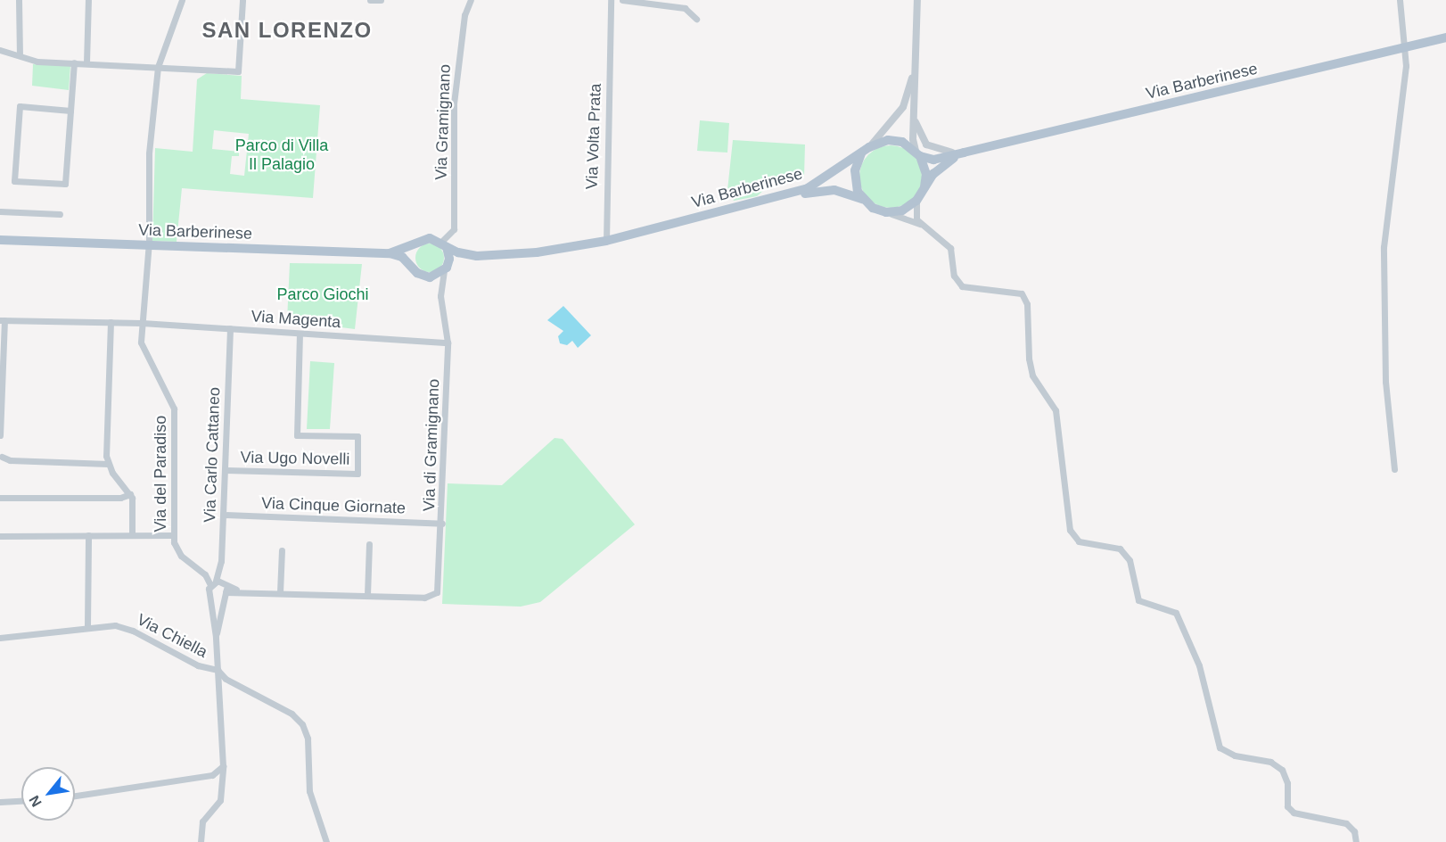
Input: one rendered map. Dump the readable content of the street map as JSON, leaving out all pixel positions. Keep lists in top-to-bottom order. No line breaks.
{"streets":{"main road":["Via Barberinese"],"street":["Via Gramignano","Via Volta Prata","Via Magenta","Via di Gramignano","Via Carlo Cattaneo","Via Ugo Novelli","Via del Paradiso","Via Cinque Giornate","Via Chiella"]},"crossings":[["Via Barberinese","Via Gramignano"],["Via Barberinese","Via Volta Prata"],["Via Barberinese","Via di Gramignano"],["Via Barberinese","Via del Paradiso"],["Via Gramignano","Via di Gramignano"],["Via Magenta","Via di Gramignano"],["Via Magenta","Via Carlo Cattaneo"],["Via Magenta","Via Ugo Novelli"],["Via Magenta","Via del Paradiso"],["Via di Gramignano","Via Cinque Giornate"],["Via Carlo Cattaneo","Via Ugo Novelli"],["Via Carlo Cattaneo","Via del Paradiso"],["Via Carlo Cattaneo","Via Cinque Giornate"]],"districts":["SAN LORENZO"],"parks":["Parco di Villa Il Palagio","Parco Giochi"],"north":"bottom left"}
